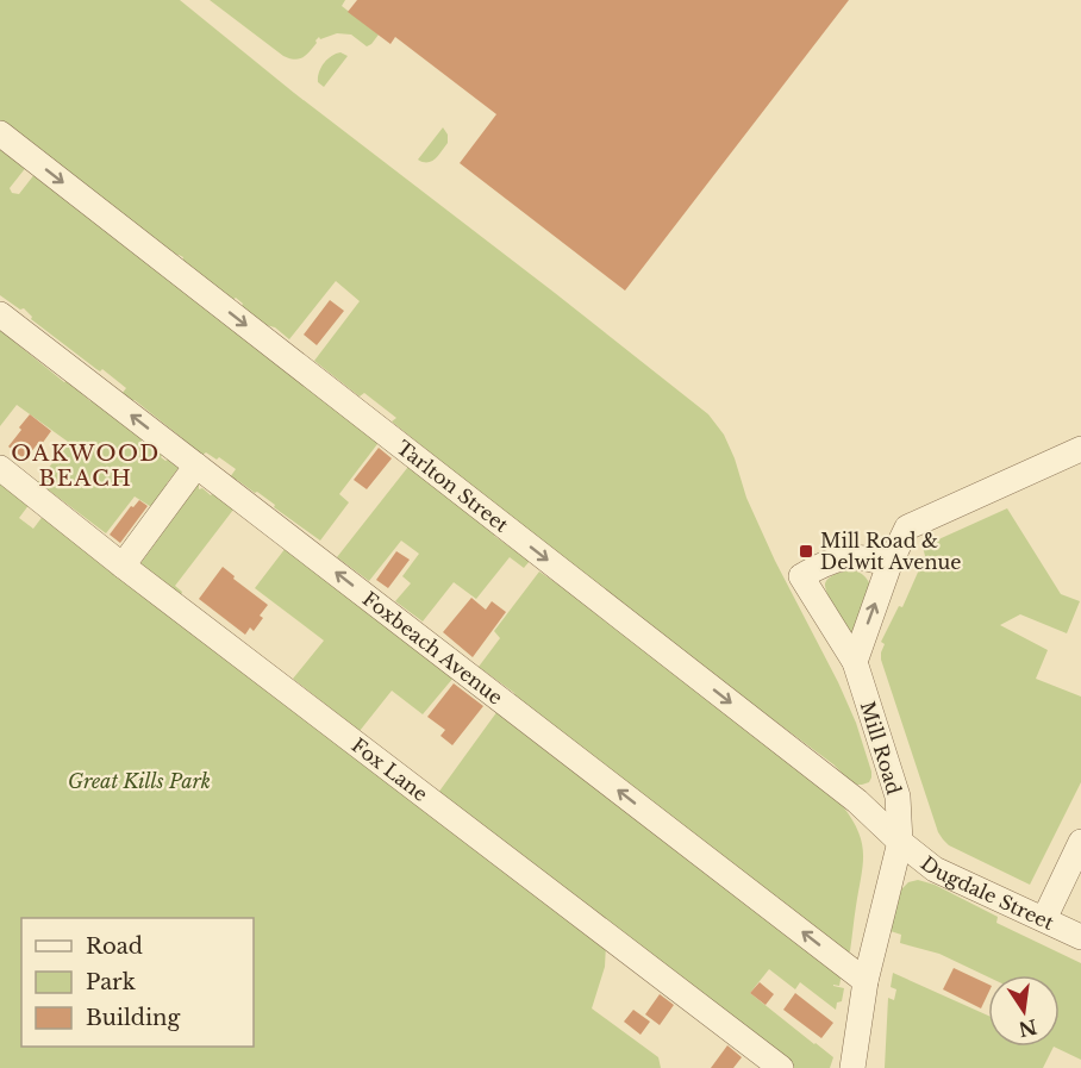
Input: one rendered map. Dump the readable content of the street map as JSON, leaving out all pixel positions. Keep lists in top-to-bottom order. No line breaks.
{"streets":{"street":["Tarlton Street","Foxbeach Avenue","Mill Road","Fox Lane","Dugdale Street"]},"crossings":[["Tarlton Street","Mill Road"],["Tarlton Street","Dugdale Street"],["Foxbeach Avenue","Mill Road"],["Mill Road","Dugdale Street"]],"one_way":["Tarlton Street","Foxbeach Avenue"],"districts":["OAKWOOD BEACH"],"parks":["Great Kills Park"],"places":{"transit":["Mill Road & Delwit Avenue"]},"legend":["Road","Park","Building"],"north":"bottom"}
